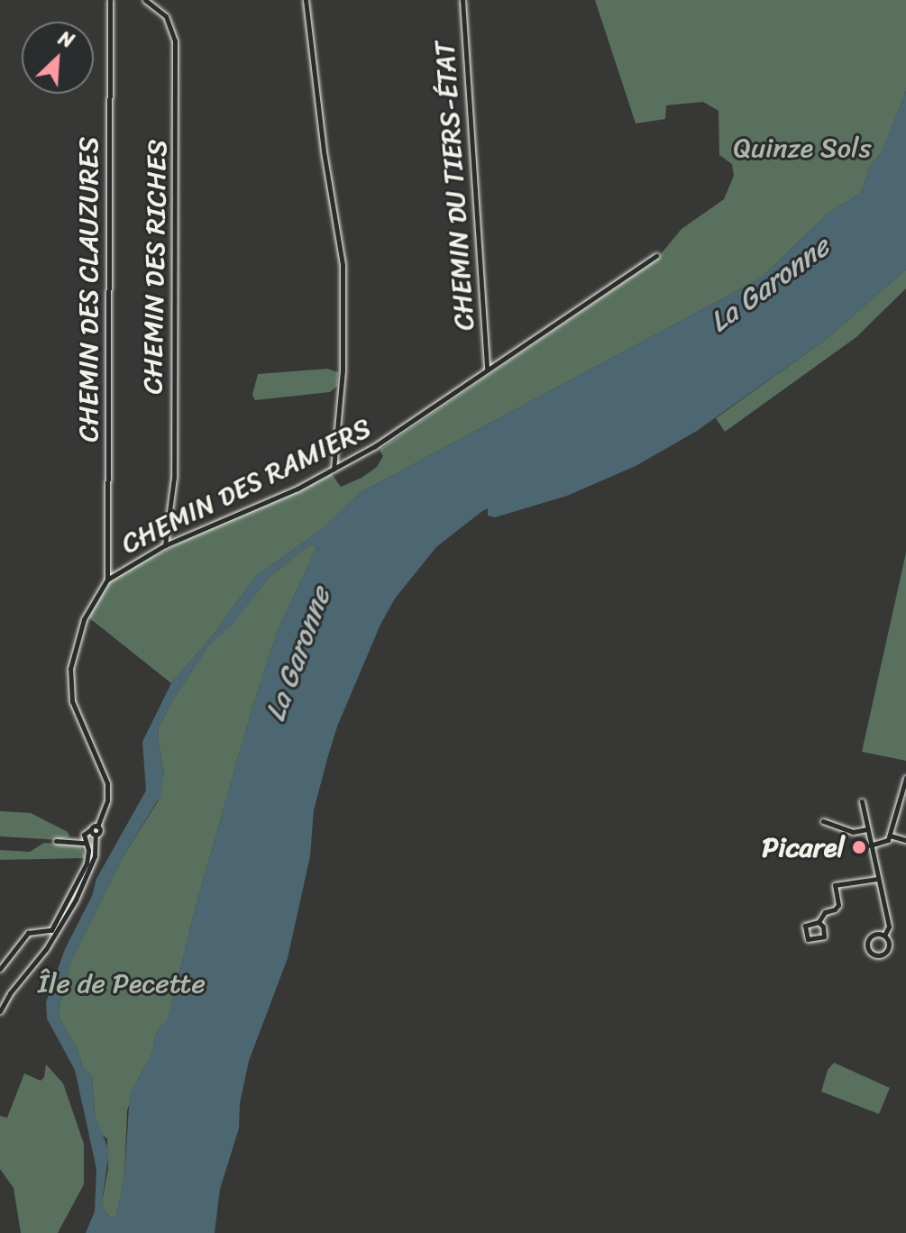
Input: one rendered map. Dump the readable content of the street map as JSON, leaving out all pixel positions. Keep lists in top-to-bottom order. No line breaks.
{"streets":{"street":["CHEMIN DU TIERS-ÉTAT","CHEMIN DES RICHES","CHEMIN DES CLAUZURES","CHEMIN DES RAMIERS"]},"crossings":[["CHEMIN DU TIERS-ÉTAT","CHEMIN DES RAMIERS"],["CHEMIN DES RICHES","CHEMIN DES RAMIERS"],["CHEMIN DES CLAUZURES","CHEMIN DES RAMIERS"]],"water":["La Garonne"],"parks":["Quinze Sols","Île de Pecette"],"places":["Picarel"],"north":"top right"}
